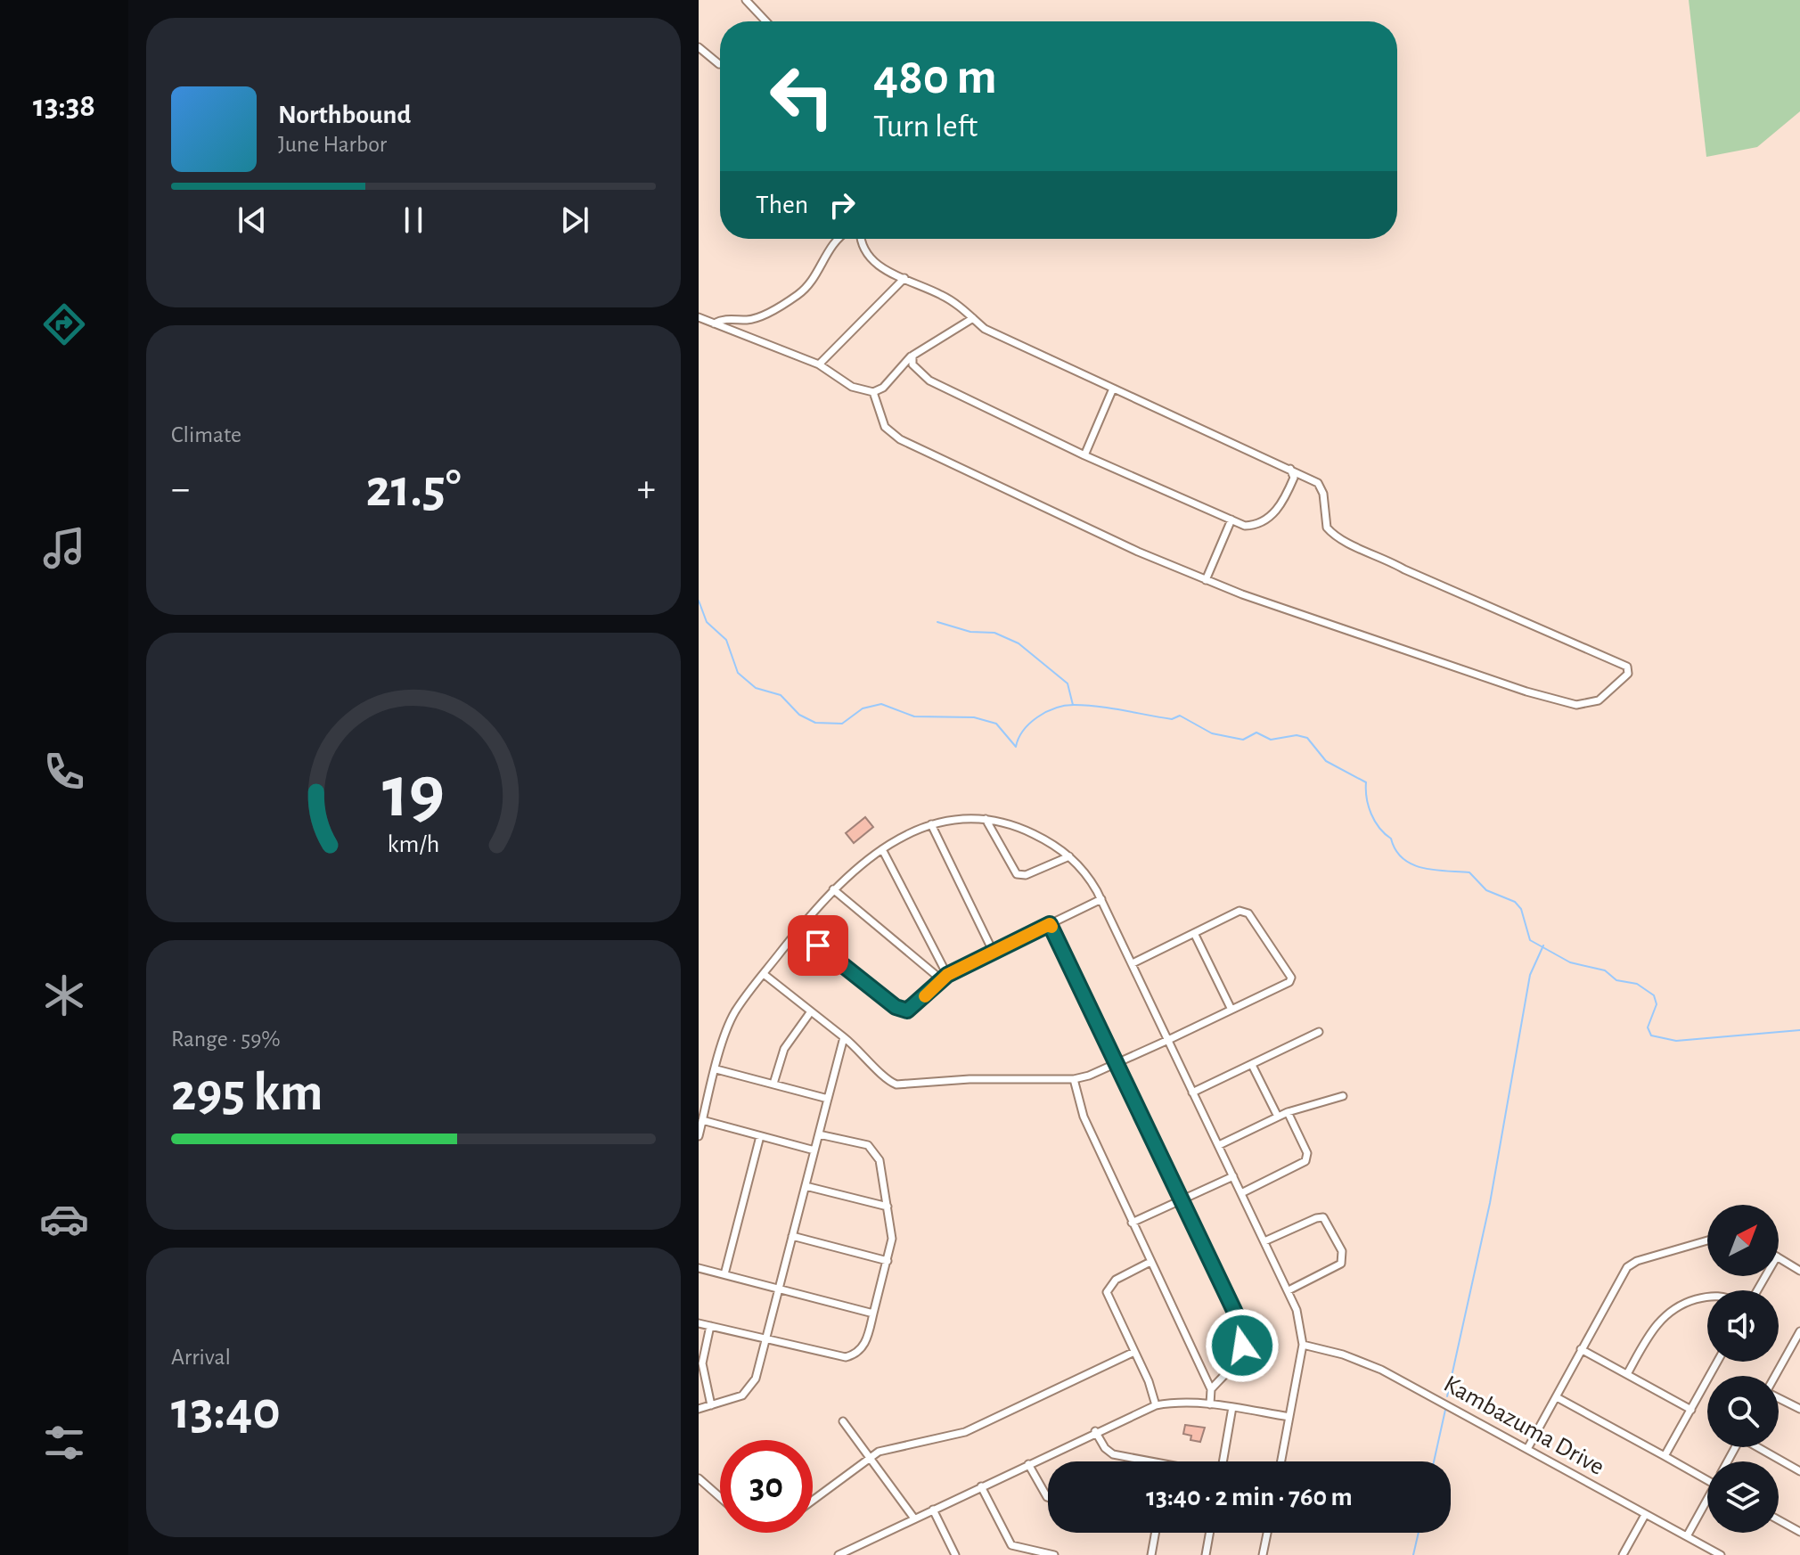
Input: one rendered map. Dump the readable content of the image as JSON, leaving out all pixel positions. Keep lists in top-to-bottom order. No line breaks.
{"streets":{"street":["Kambazuma Drive"]},"north":"top right","page":{"tabs":"13:38","turn":["480 m","Turn left"],"song":["Northbound","June Harbor"],"then":"Then","tile":["Climate",["Range · 59%","295 km"],["Arrival","13:40"]],"heat":["−","21.5°","+"],"limit":"30","trip":"13:40 · 2 min · 760 m","gauge":["19","km/h"]}}
